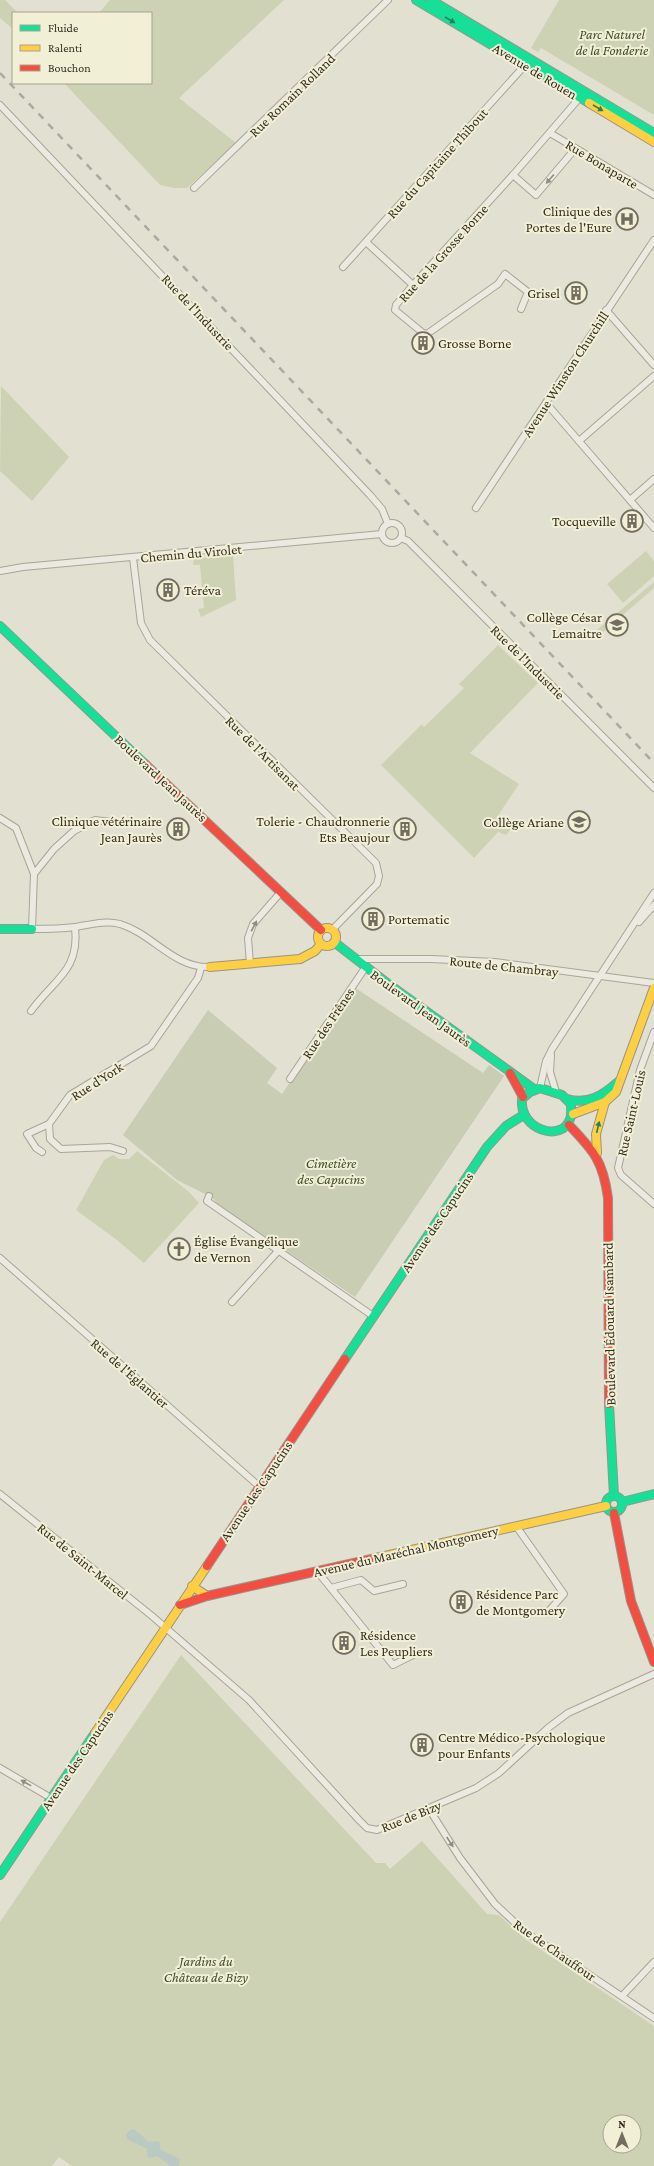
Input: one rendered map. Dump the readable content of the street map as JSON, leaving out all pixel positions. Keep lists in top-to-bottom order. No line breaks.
{"streets":{"main road":["Avenue de Rouen","Boulevard Jean Jaurès","Avenue des Capucins","Boulevard Édouard Isambard","Avenue du Maréchal Montgomery"],"street":["Rue Romain Rolland","Rue du Capitaine Thibout","Rue Bonaparte","Rue de la Grosse Borne","Rue de l'Industrie","Avenue Winston Churchill","Chemin du Virolet","Rue de l'Artisanat","Route de Chambray","Rue des Frênes","Rue d'York","Rue Saint-Louis","Rue de l'Églantier","Rue de Saint-Marcel","Rue de Bizy","Rue de Chauffour"]},"crossings":[["Avenue de Rouen","Rue du Capitaine Thibout"],["Avenue de Rouen","Rue de la Grosse Borne"],["Rue Bonaparte","Rue de la Grosse Borne"],["Rue de l'Industrie","Chemin du Virolet"],["Chemin du Virolet","Rue de l'Artisanat"],["Rue de l'Artisanat","Boulevard Jean Jaurès"],["Boulevard Jean Jaurès","Route de Chambray"],["Boulevard Jean Jaurès","Rue des Frênes"],["Boulevard Jean Jaurès","Avenue des Capucins"],["Boulevard Jean Jaurès","Boulevard Édouard Isambard"],["Avenue des Capucins","Boulevard Édouard Isambard"],["Avenue des Capucins","Rue de l'Églantier"],["Avenue des Capucins","Avenue du Maréchal Montgomery"],["Avenue des Capucins","Rue de Saint-Marcel"],["Avenue des Capucins","Rue de Bizy"],["Boulevard Édouard Isambard","Avenue du Maréchal Montgomery"],["Rue de Saint-Marcel","Rue de Bizy"],["Rue de Bizy","Rue de Chauffour"]],"one_way":["Rue de Chauffour"],"parks":["Parc Naturel de la Fonderie","Cimetière des Capucins","Jardins du Château de Bizy"],"places":{"hospital":["Clinique des Portes de l'Eure"],"building":["Grisel","Grosse Borne","Tocqueville","Téréva","Clinique vétérinaire Jean Jaurès","Tolerie - Chaudronnerie Ets Beaujour","Portematic","Résidence Parc de Montgomery","Résidence Les Peupliers","Centre Médico-Psychologique pour Enfants"],"school or university":["Collège César Lemaitre","Collège Ariane"],"church":["Église Évangélique de Vernon"]},"legend":["Fluide","Ralenti","Bouchon"],"north":"top"}
